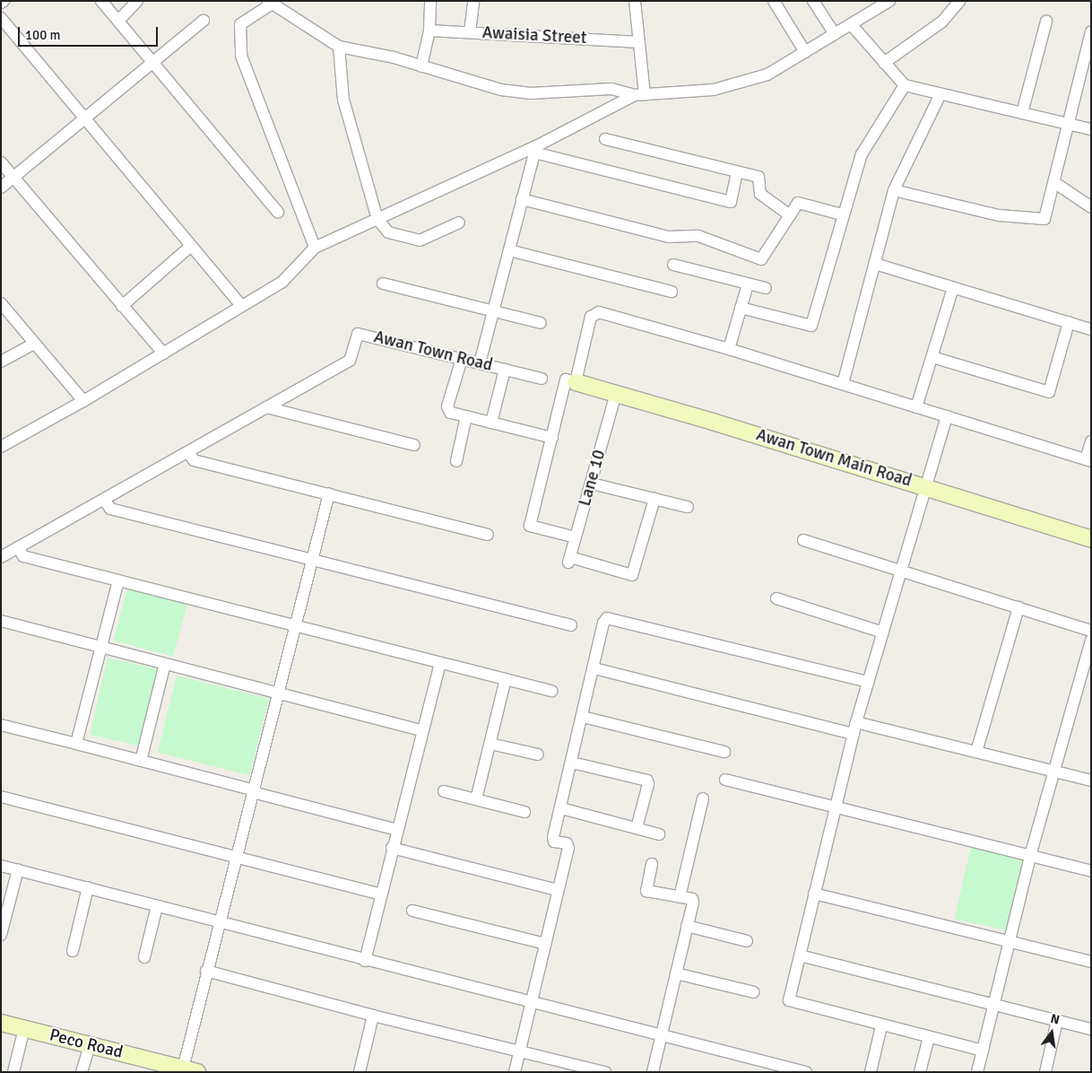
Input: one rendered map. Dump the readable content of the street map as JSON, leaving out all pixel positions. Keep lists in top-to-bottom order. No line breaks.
{"streets":{"street":["Awaisia Street","Awan Town Road","Awan Town Main Road","Lane 10","Peco Road"]},"crossings":[["Awan Town Main Road","Lane 10"]],"scale_bar":"100 m","north":"top"}
